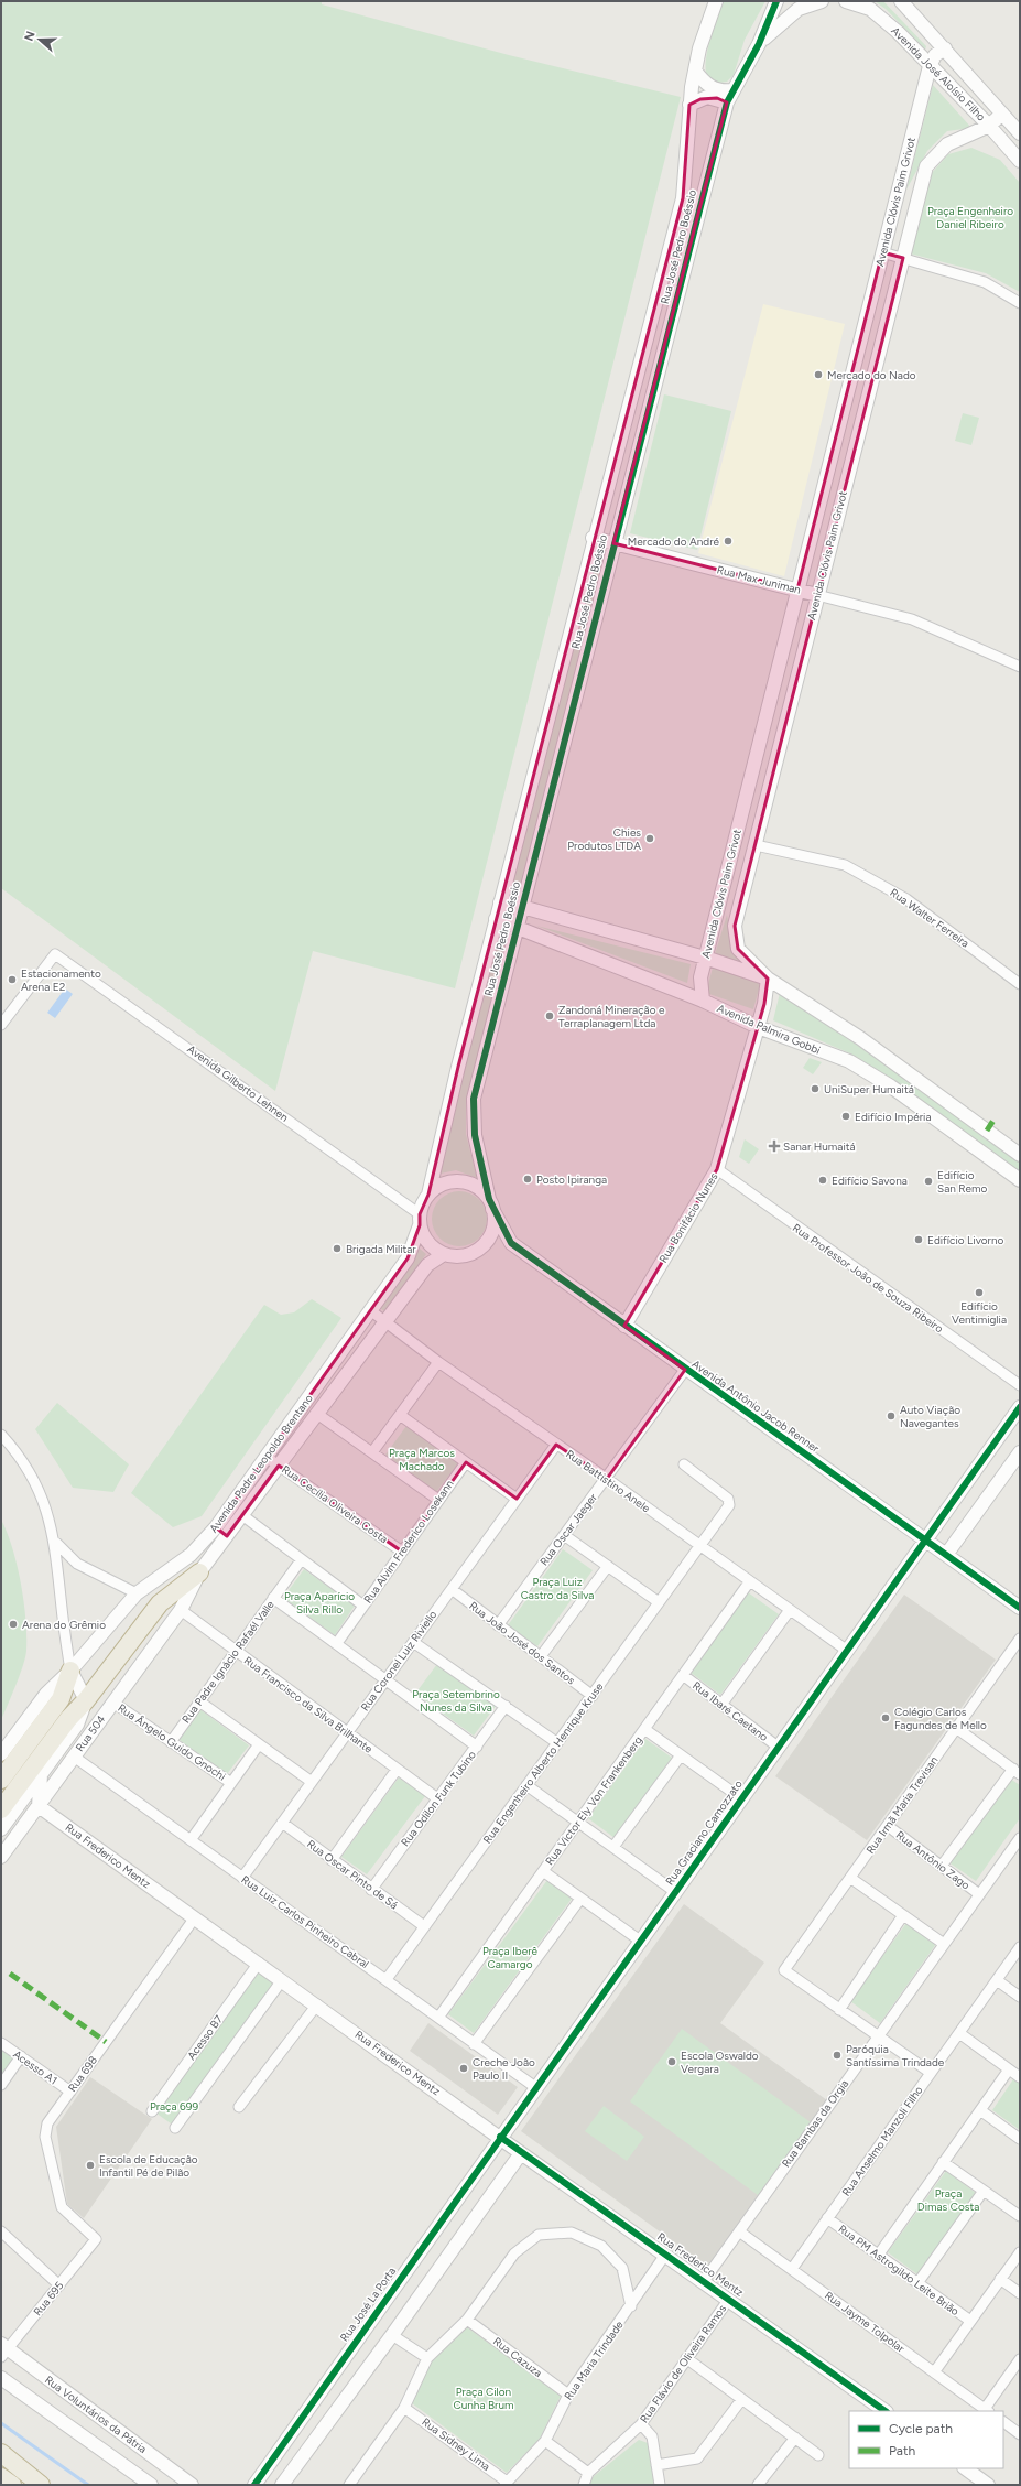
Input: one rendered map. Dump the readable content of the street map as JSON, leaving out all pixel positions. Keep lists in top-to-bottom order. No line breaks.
{"streets":{"street":["Avenida José Aloísio Filho","Avenida Clóvis Paim Grivot","Rua José Pedro Boéssio","Rua Max Juniman","Rua Walter Ferreira","Avenida Palmira Gobbi","Avenida Gilberto Lehnen","Rua Bonifácio Nunes","Rua Professor João de Souza Ribeiro","Avenida Antônio Jacob Renner","Avenida Padre Leopoldo Brentano","Rua Battistino Anele","Rua Cecília Oliveira Costa","Rua Oscar Jaeger","Rua Alvim Frederico Losekann","Rua João José dos Santos","Rua Coronel Luiz Riviello","Rua Padre Ignácio Rafaél Valle","Rua Francisco da Silva Brilhante","Rua Ibaré Caetano","Rua 504","Rua Ângelo Guido Gnochi","Rua Engenheiro Alberto Henrique Kruse","Rua Odilon Funk Tubino","Rua Victor Ely Von Frankenberg","Rua Irmã Maria Trevisan","Rua Graciano Camozzato","Rua Frederico Mentz","Rua Antônio Zago","Rua Oscar Pinto de Sá","Rua Luiz Carlos Pinheiro Cabral","Acesso B7","Acesso A1","Rua 698","Rua Bambas da Orgia","Rua Anselmo Manzoli Filho","Rua PM Astrogildo Leite Brião","Rua 695","Rua José La Porta","Rua Jayme Tolpolar","Rua Cazuza","Rua Maria Trindade","Rua Flávio de Oliveira Ramos","Rua Voluntários da Pátria","Rua Sidney Lima"]},"crossings":[["Avenida José Aloísio Filho","Avenida Clóvis Paim Grivot"],["Avenida Clóvis Paim Grivot","Rua Max Juniman"],["Avenida Clóvis Paim Grivot","Rua Walter Ferreira"],["Avenida Clóvis Paim Grivot","Avenida Palmira Gobbi"],["Rua José Pedro Boéssio","Rua Max Juniman"],["Rua José Pedro Boéssio","Avenida Palmira Gobbi"],["Rua José Pedro Boéssio","Avenida Gilberto Lehnen"],["Rua José Pedro Boéssio","Avenida Antônio Jacob Renner"],["Rua José Pedro Boéssio","Avenida Padre Leopoldo Brentano"],["Avenida Palmira Gobbi","Rua Bonifácio Nunes"],["Avenida Gilberto Lehnen","Avenida Antônio Jacob Renner"],["Avenida Gilberto Lehnen","Avenida Padre Leopoldo Brentano"],["Rua Bonifácio Nunes","Rua Professor João de Souza Ribeiro"],["Rua Bonifácio Nunes","Avenida Antônio Jacob Renner"],["Avenida Antônio Jacob Renner","Avenida Padre Leopoldo Brentano"],["Avenida Antônio Jacob Renner","Rua Oscar Jaeger"],["Avenida Antônio Jacob Renner","Rua Graciano Camozzato"],["Avenida Padre Leopoldo Brentano","Rua Battistino Anele"],["Avenida Padre Leopoldo Brentano","Rua Cecília Oliveira Costa"],["Avenida Padre Leopoldo Brentano","Rua Francisco da Silva Brilhante"],["Avenida Padre Leopoldo Brentano","Rua 504"],["Rua Battistino Anele","Rua Oscar Jaeger"],["Rua Battistino Anele","Rua Coronel Luiz Riviello"],["Rua Battistino Anele","Rua Engenheiro Alberto Henrique Kruse"],["Rua Battistino Anele","Rua Victor Ely Von Frankenberg"],["Rua Battistino Anele","Rua Graciano Camozzato"],["Rua Cecília Oliveira Costa","Rua Alvim Frederico Losekann"],["Rua Oscar Jaeger","Rua João José dos Santos"],["Rua João José dos Santos","Rua Coronel Luiz Riviello"],["Rua João José dos Santos","Rua Engenheiro Alberto Henrique Kruse"],["Rua Coronel Luiz Riviello","Rua Francisco da Silva Brilhante"],["Rua Coronel Luiz Riviello","Rua Oscar Pinto de Sá"],["Rua Coronel Luiz Riviello","Rua Luiz Carlos Pinheiro Cabral"],["Rua Padre Ignácio Rafaél Valle","Rua Francisco da Silva Brilhante"],["Rua Padre Ignácio Rafaél Valle","Rua Ângelo Guido Gnochi"],["Rua Francisco da Silva Brilhante","Rua 504"],["Rua Francisco da Silva Brilhante","Rua Odilon Funk Tubino"],["Rua Ibaré Caetano","Rua Victor Ely Von Frankenberg"],["Rua Ibaré Caetano","Rua Graciano Camozzato"],["Rua 504","Rua Ângelo Guido Gnochi"],["Rua 504","Rua Frederico Mentz"],["Rua 504","Rua Luiz Carlos Pinheiro Cabral"],["Rua Engenheiro Alberto Henrique Kruse","Rua Oscar Pinto de Sá"],["Rua Engenheiro Alberto Henrique Kruse","Rua Luiz Carlos Pinheiro Cabral"],["Rua Odilon Funk Tubino","Rua Oscar Pinto de Sá"],["Rua Victor Ely Von Frankenberg","Rua Luiz Carlos Pinheiro Cabral"],["Rua Irmã Maria Trevisan","Rua Antônio Zago"],["Rua Graciano Camozzato","Rua Frederico Mentz"],["Rua Graciano Camozzato","Rua Luiz Carlos Pinheiro Cabral"],["Rua Graciano Camozzato","Rua José La Porta"],["Rua Frederico Mentz","Acesso B7"],["Rua Frederico Mentz","Rua 698"],["Rua Frederico Mentz","Rua Bambas da Orgia"],["Rua Frederico Mentz","Rua José La Porta"],["Rua Frederico Mentz","Rua Maria Trindade"],["Rua Frederico Mentz","Rua Flávio de Oliveira Ramos"],["Rua Antônio Zago","Rua Bambas da Orgia"],["Acesso A1","Rua 698"],["Rua 698","Rua 695"],["Rua Bambas da Orgia","Rua Jayme Tolpolar"],["Rua Anselmo Manzoli Filho","Rua PM Astrogildo Leite Brião"],["Rua Anselmo Manzoli Filho","Rua Jayme Tolpolar"],["Rua 695","Rua Voluntários da Pátria"],["Rua Cazuza","Rua Maria Trindade"],["Rua Maria Trindade","Rua Sidney Lima"]],"parks":["Praça Engenheiro Daniel Ribeiro","Praça Marcos Machado","Praça Luiz Castro da Silva","Praça Aparício Silva Rillo","Praça Setembrino Nunes da Silva","Praça Iberê Camargo","Praça 699","Praça Dimas Costa","Praça Cilon Cunha Brum"],"places":{"other":["Mercado do Nado","Mercado do André","Chies Produtos LTDA","Estacionamento Arena E2","Zandoná Mineração e Terraplanagem Ltda","UniSuper Humaitá","Edifício Impéria","Posto Ipiranga","Edifício Savona","Edifício San Remo","Edifício Livorno","Brigada Militar","Edifício Ventimiglia","Auto Viação Navegantes","Arena do Grêmio","Colégio Carlos Fagundes de Mello","Paróquia Santíssima Trindade","Escola Oswaldo Vergara","Creche João Paulo II","Escola de Educação Infantil Pé de Pilão"],"health":["Sanar Humaitá"]},"legend":["Cycle path","Path"],"north":"left"}
